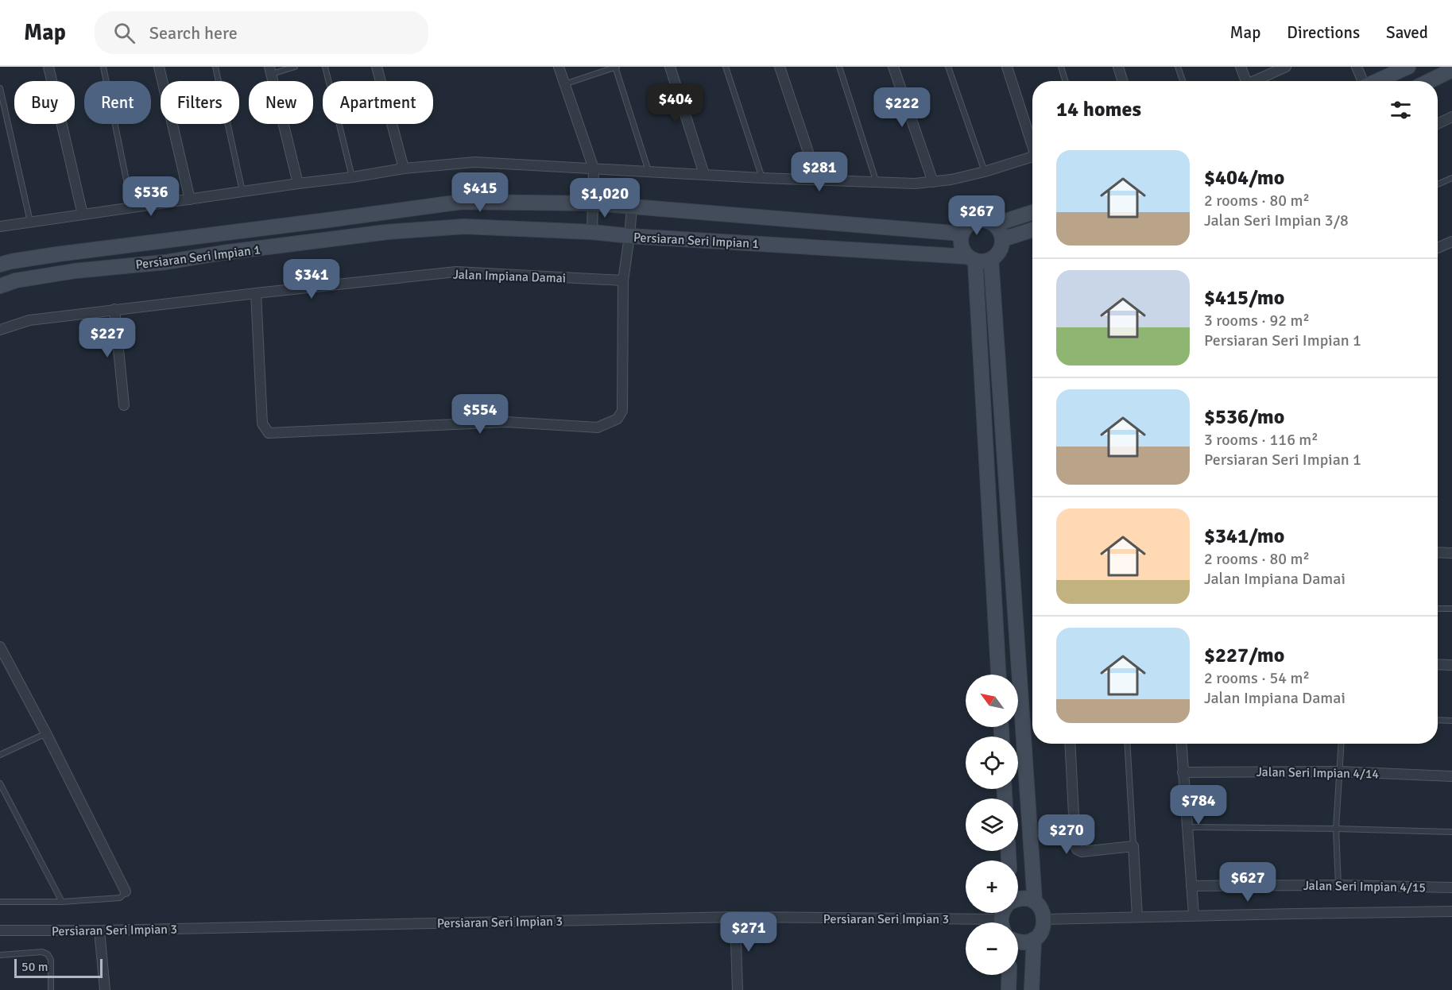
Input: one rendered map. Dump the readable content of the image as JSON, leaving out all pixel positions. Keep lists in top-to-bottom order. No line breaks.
{"streets":{"street":["Persiaran Seri Impian 1","Jalan Impiana Damai","Jalan Seri Impian 4/14","Jalan Seri Impian 4/15","Persiaran Seri Impian 3"]},"scale_bar":"50 m","north":"top left","page":{"header":"Map","search":"Search here","nav":["Map","Directions","Saved"],"chip":["Buy","Rent","Filters","New","Apartment"],"heading":"14 homes","price":["$404","$222","$281","$415","$536","$1,020","$267","$341","$227","$554","$784","$270","$627","$271"],"list":[{"name":"$404/mo","note":"2 rooms · 80 m² · Jalan Seri Impian 3/8"},{"name":"$415/mo","note":"3 rooms · 92 m² · Persiaran Seri Impian 1"},{"name":"$536/mo","note":"3 rooms · 116 m² · Persiaran Seri Impian 1"},{"name":"$341/mo","note":"2 rooms · 80 m² · Jalan Impiana Damai"},{"name":"$227/mo","note":"2 rooms · 54 m² · Jalan Impiana Damai"}],"map_buttons":["+","−"],"scale":"50 m"}}
